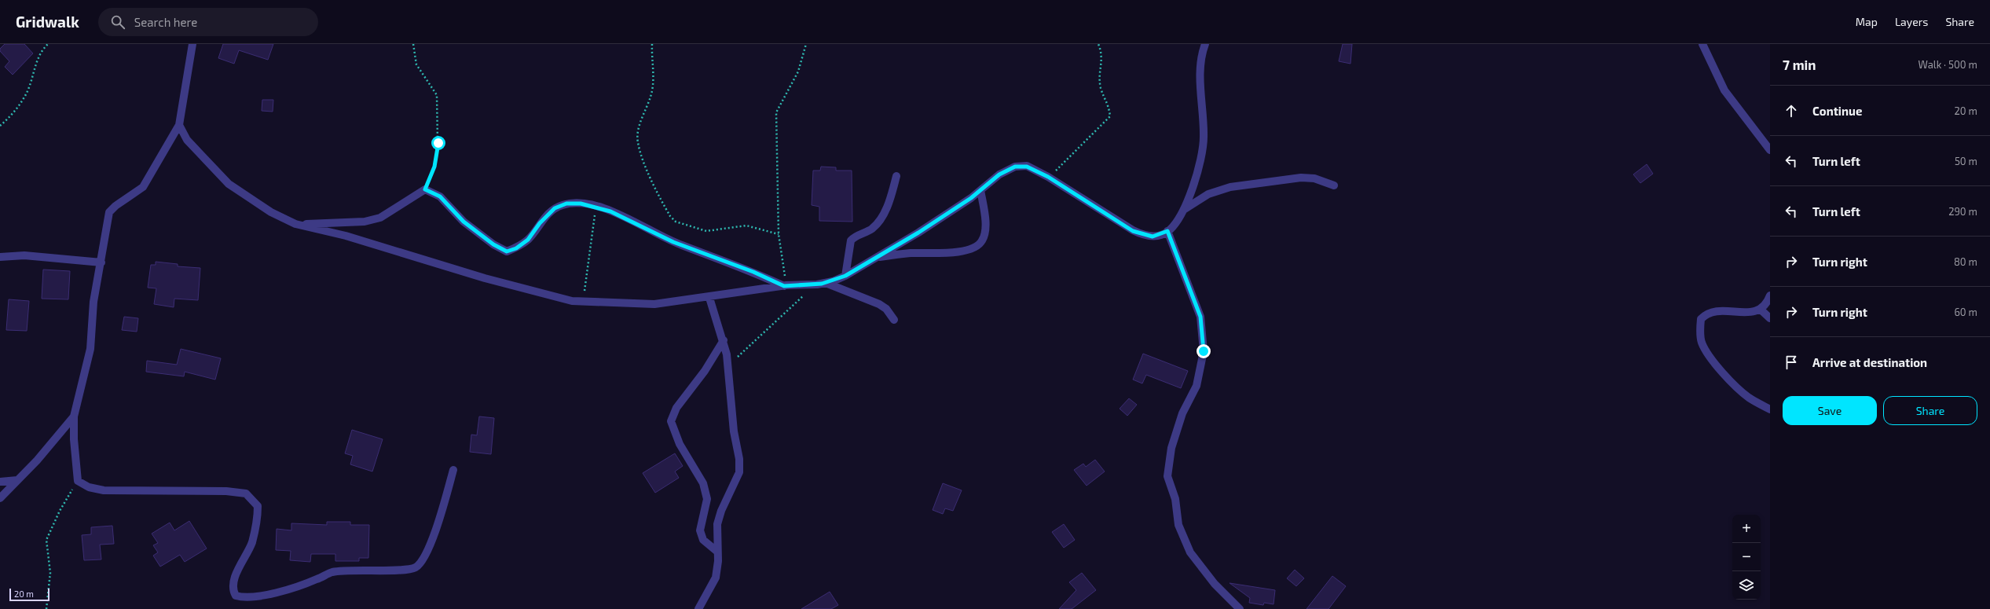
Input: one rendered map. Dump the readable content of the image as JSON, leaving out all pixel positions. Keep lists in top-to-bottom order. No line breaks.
{"scale_bar":"20 m","page":{"header":"Gridwalk","search":"Search here","nav":["Map","Layers","Share"],"heading":["7 min","Walk · 500 m"],"list":[["Continue","20 m"],["Turn left","50 m"],["Turn left","290 m"],["Turn right","80 m"],["Turn right","60 m"],"Arrive at destination"],"buttons":["Save","Share"],"map_buttons":["+","−"],"scale":"20 m"}}
